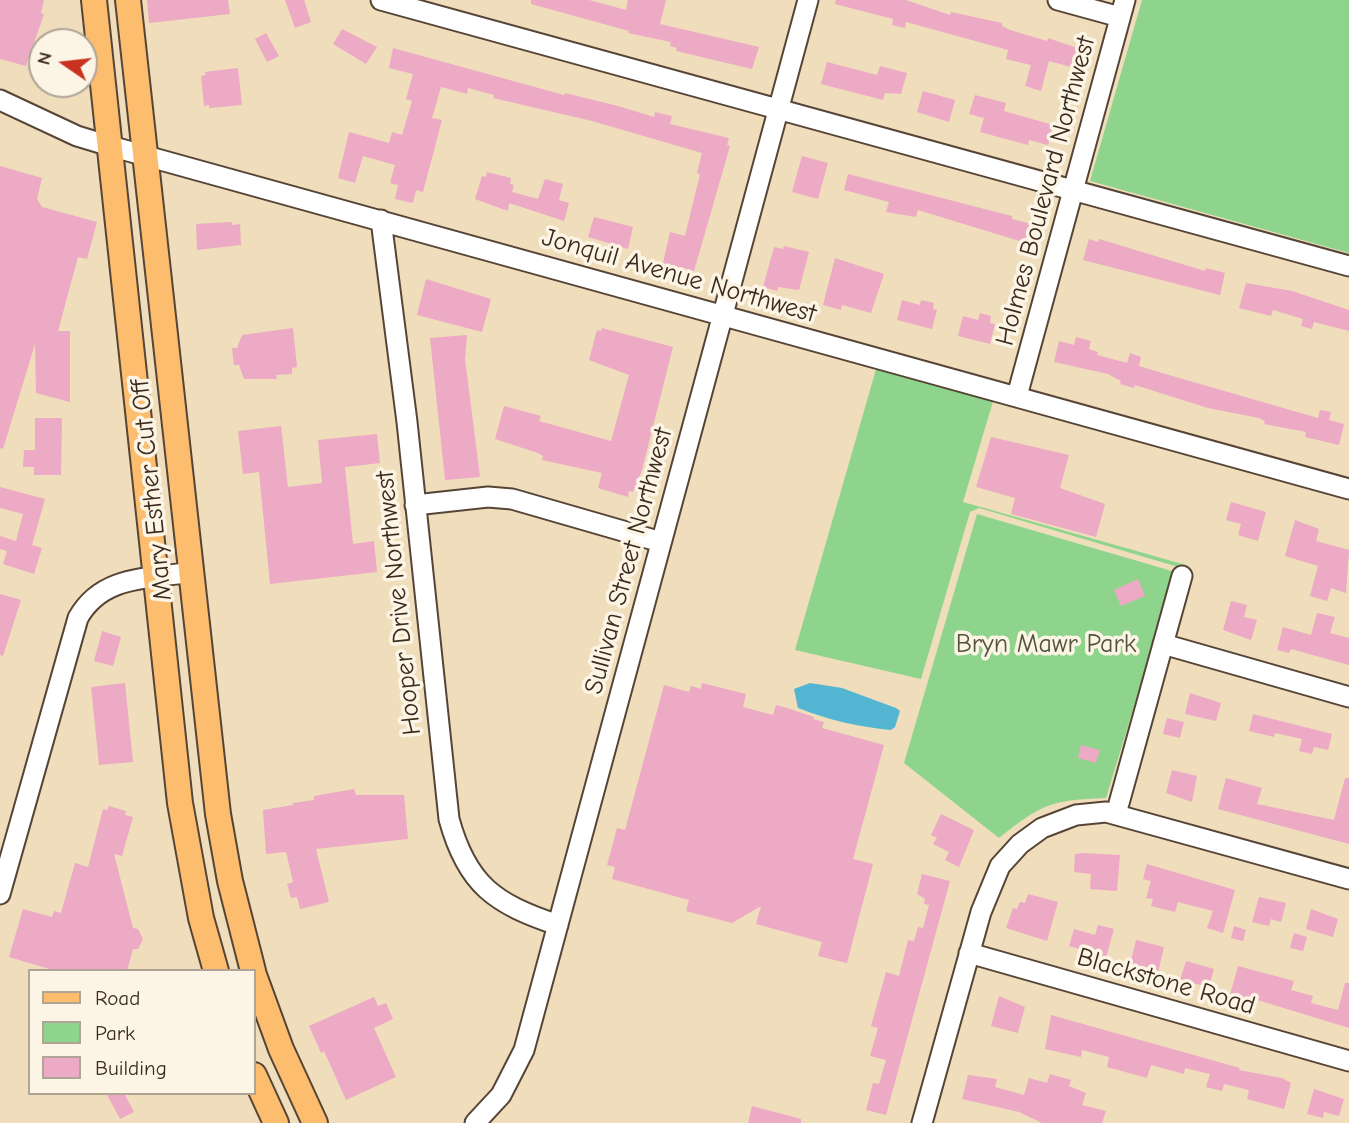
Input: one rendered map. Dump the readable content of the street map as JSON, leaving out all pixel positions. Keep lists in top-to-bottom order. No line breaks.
{"streets":{"main road":["Mary Esther Cut Off"],"street":["Holmes Boulevard Northwest","Jonquil Avenue Northwest","Sullivan Street Northwest","Hooper Drive Northwest","Blackstone Road"]},"crossings":[["Holmes Boulevard Northwest","Jonquil Avenue Northwest"],["Jonquil Avenue Northwest","Mary Esther Cut Off"],["Jonquil Avenue Northwest","Sullivan Street Northwest"],["Jonquil Avenue Northwest","Hooper Drive Northwest"],["Sullivan Street Northwest","Hooper Drive Northwest"]],"parks":["Bryn Mawr Park"],"legend":["Road","Park","Building"],"north":"left"}
